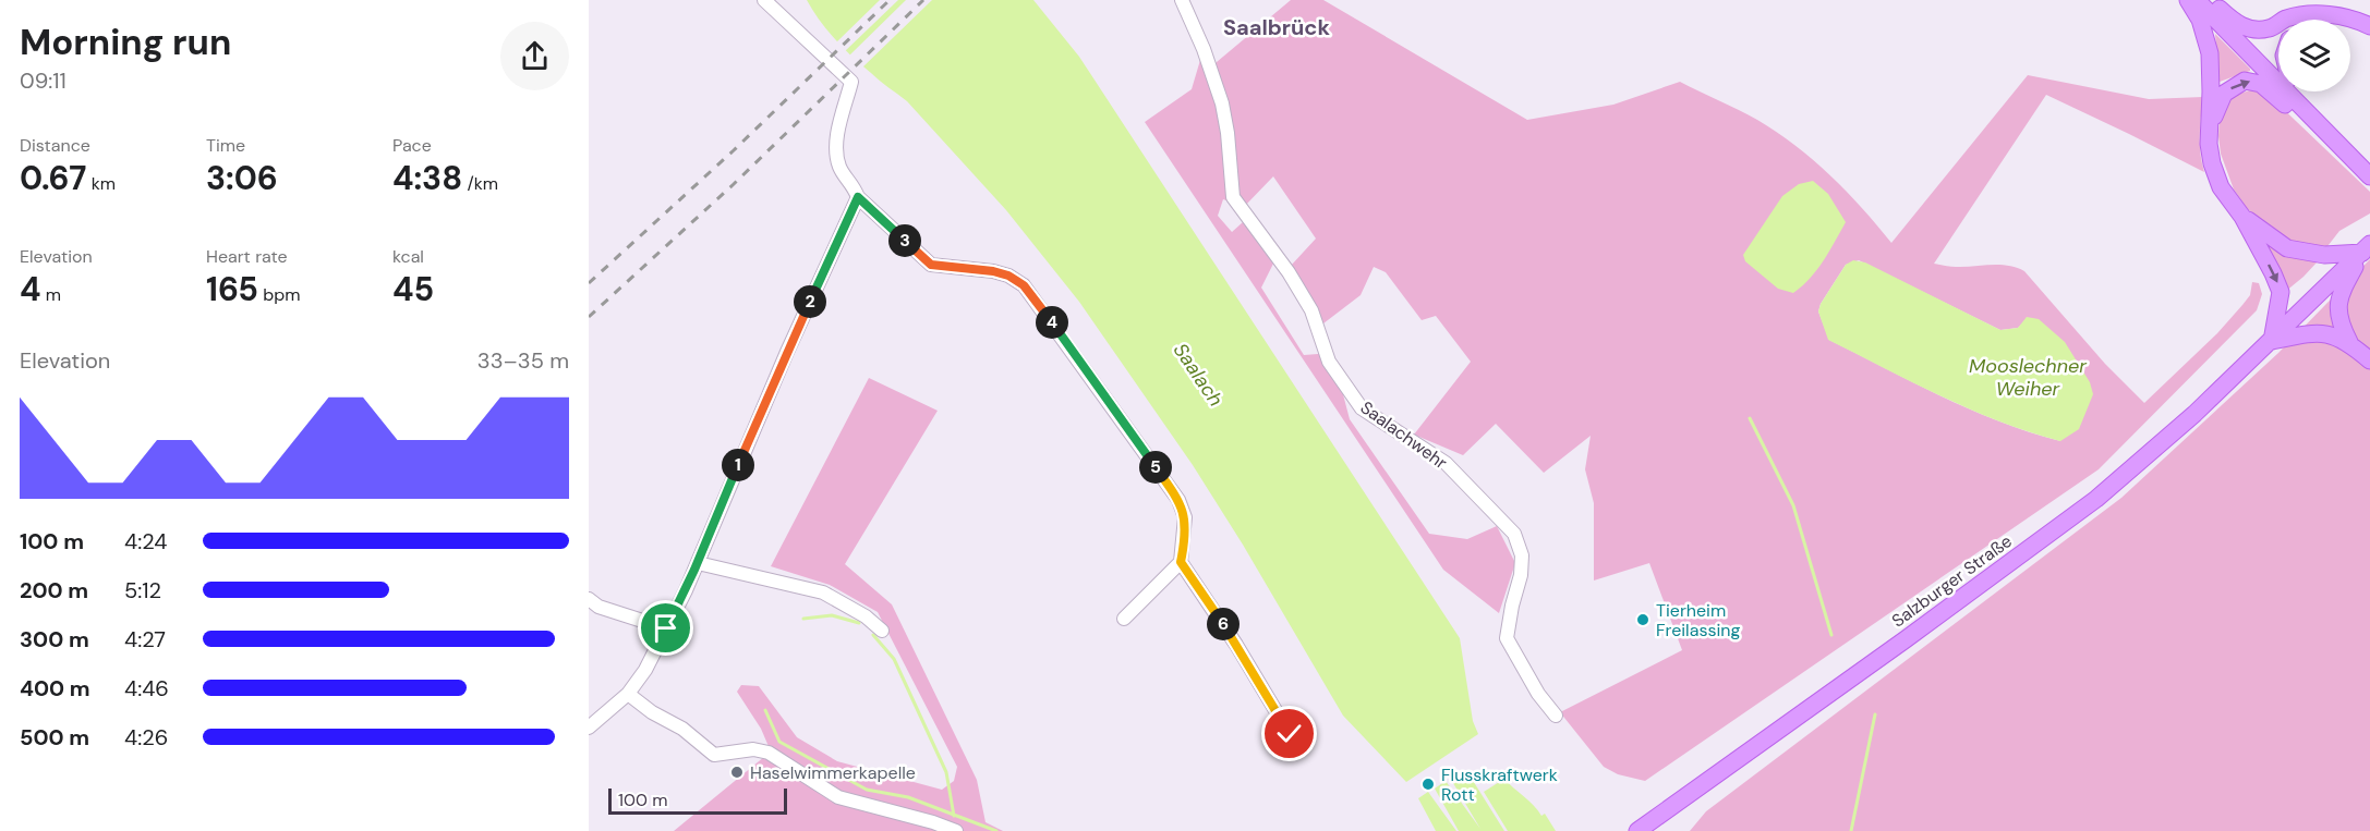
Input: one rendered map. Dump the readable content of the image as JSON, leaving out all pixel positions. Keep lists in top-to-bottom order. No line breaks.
{"streets":{"main road":["Salzburger Straße"],"street":["Saalachwehr"]},"districts":["Saalbrück"],"water":["Mooslechner Weiher","Saalach"],"places":["Tierheim Freilassing","Haselwimmerkapelle","Flusskraftwerk Rott"],"scale_bar":"100 m","page":{"heading":["Morning run","09:11"],"stats":[["Distance","0.67 km"],["Time","3:06"],["Pace","4:38 /km"],["Elevation","4 m"],["Heart rate","165 bpm"],["kcal","45"]],"pins":["3","2","4","1","5","6"],"chart":["Elevation","33–35 m"],"list":[{"name":"100 m","note":"4:24"},{"name":"200 m","note":"5:12"},{"name":"300 m","note":"4:27"},{"name":"400 m","note":"4:46"},{"name":"500 m","note":"4:26"}],"scale":"100 m"}}
